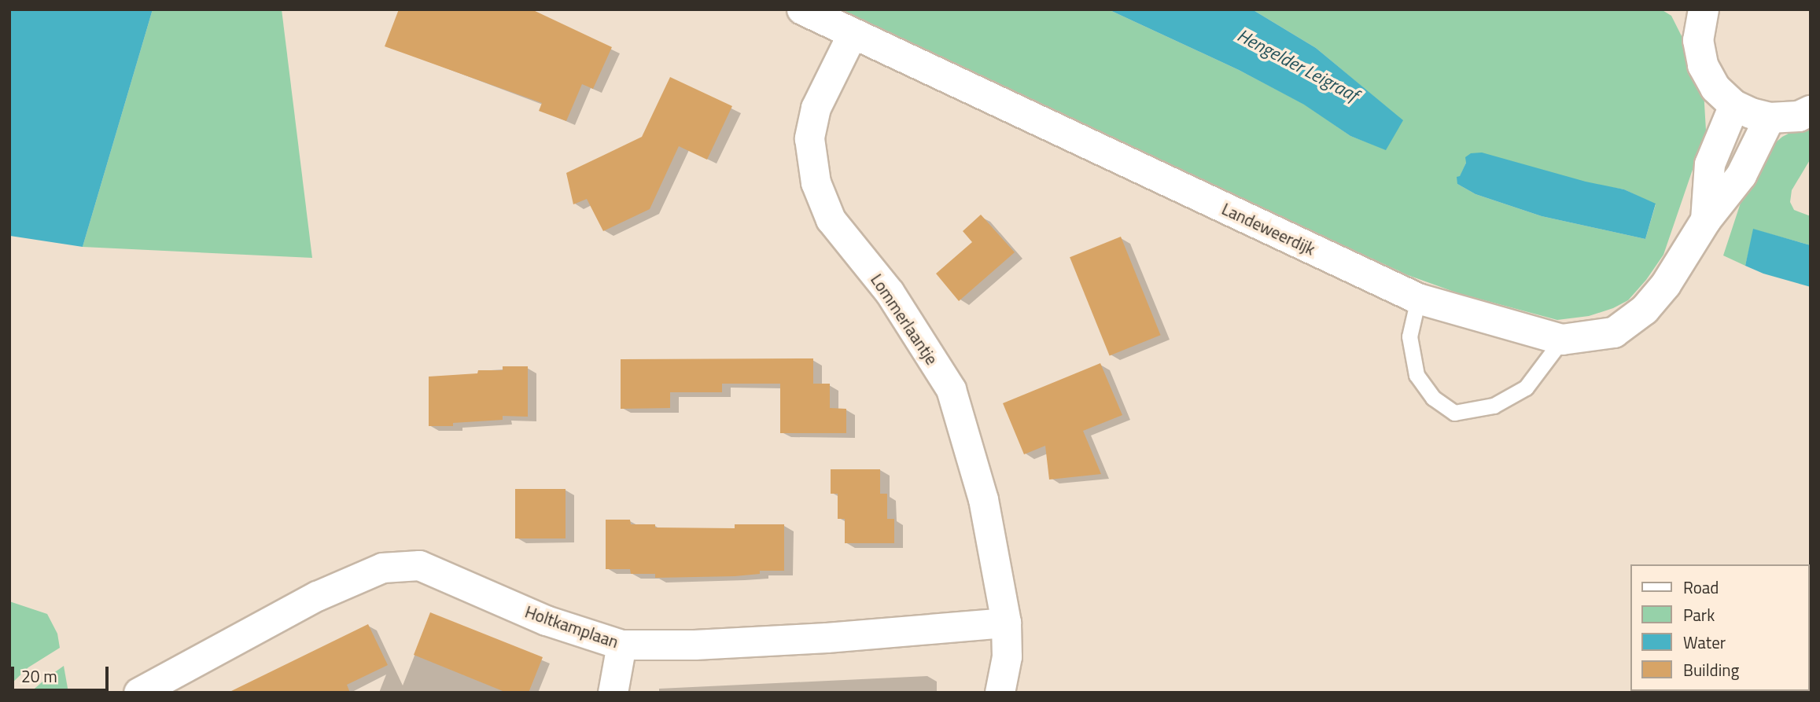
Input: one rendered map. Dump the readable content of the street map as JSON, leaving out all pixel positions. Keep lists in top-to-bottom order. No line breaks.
{"streets":{"street":["Landeweerdijk","Lommerlaantje","Holtkamplaan"]},"crossings":[["Landeweerdijk","Lommerlaantje"],["Lommerlaantje","Holtkamplaan"]],"water":["Hengelder Leigraaf"],"legend":["Road","Park","Water","Building"],"scale_bar":"20 m"}
